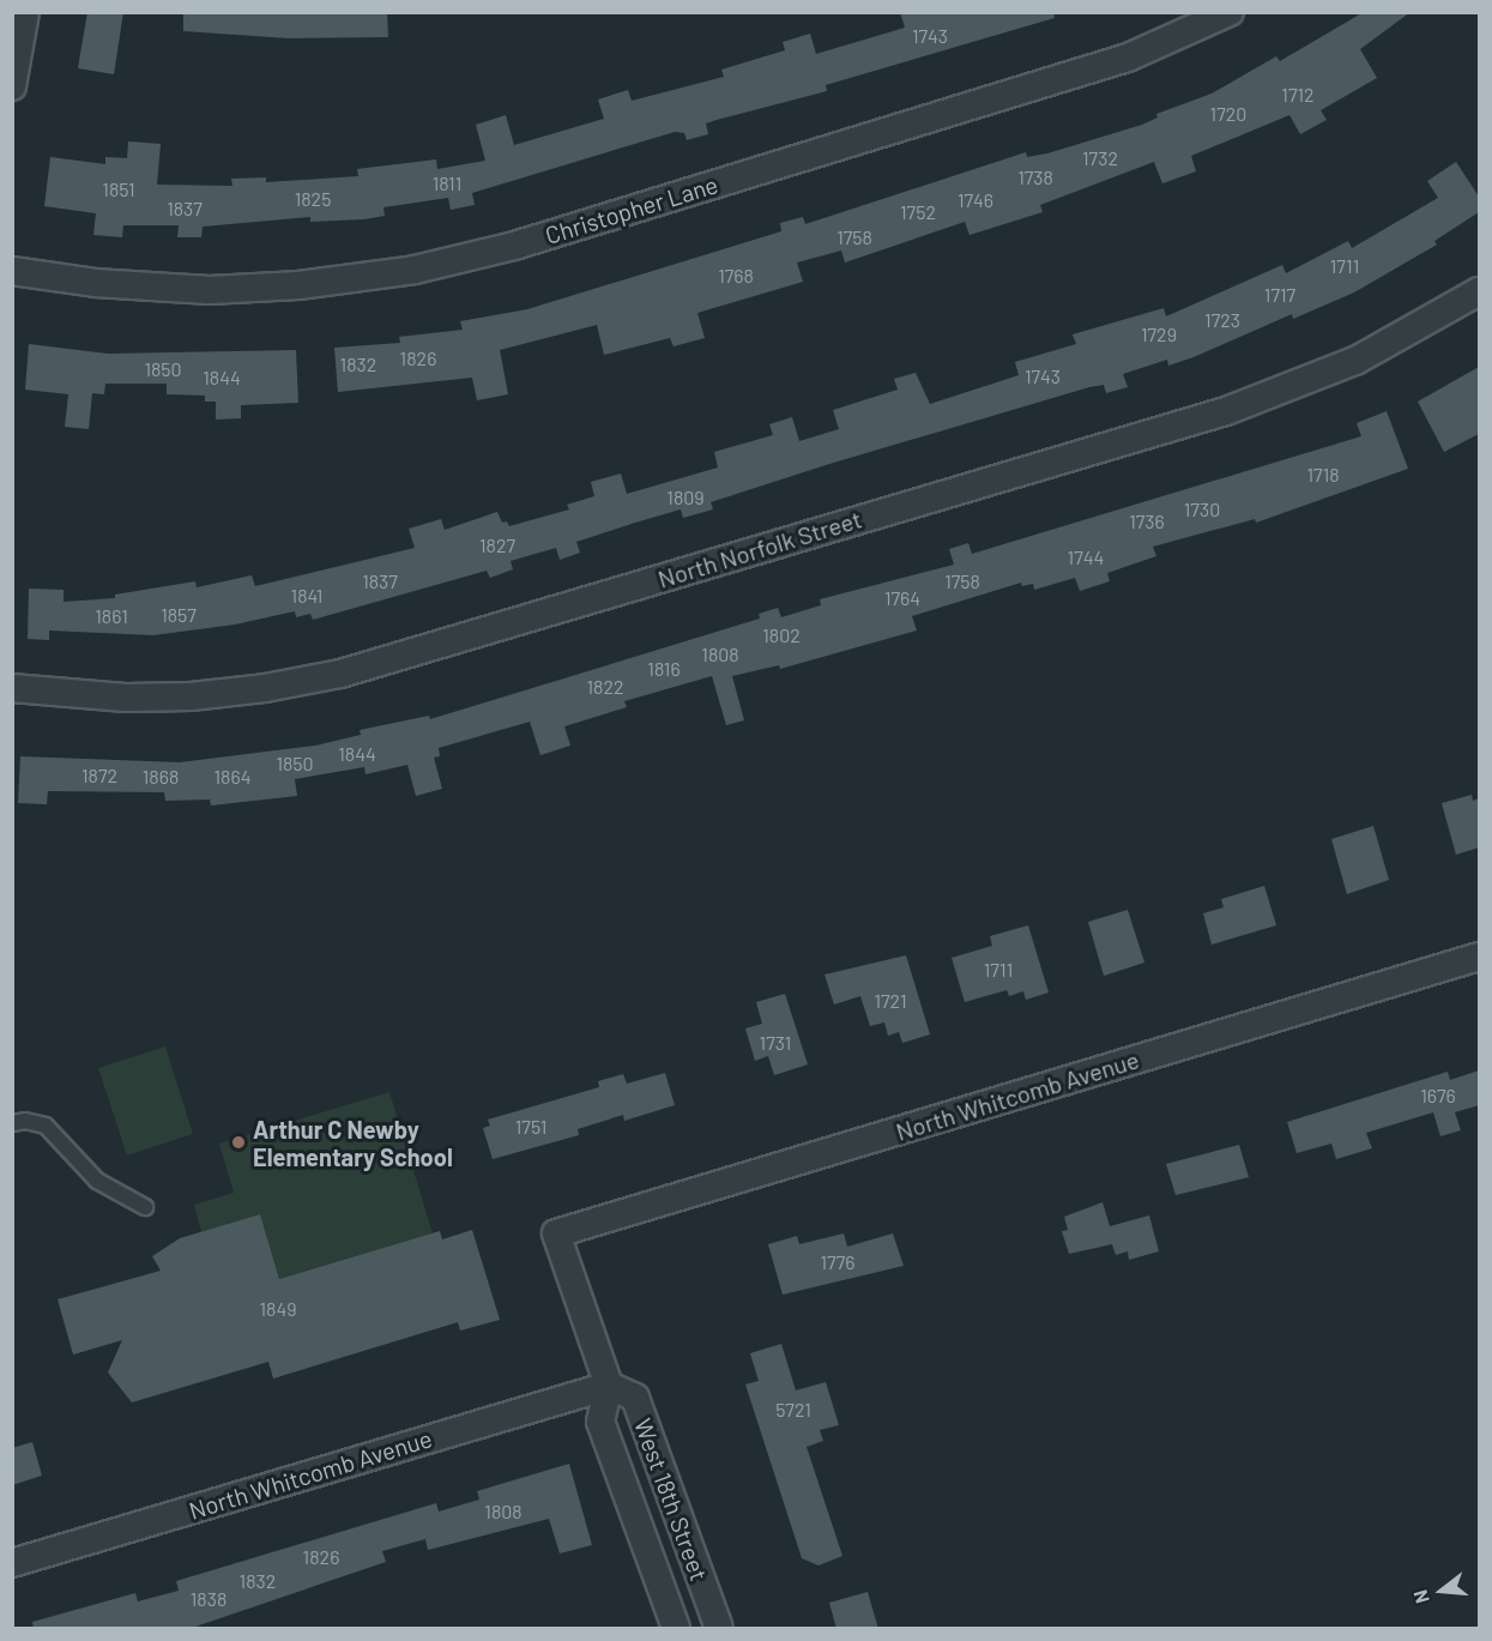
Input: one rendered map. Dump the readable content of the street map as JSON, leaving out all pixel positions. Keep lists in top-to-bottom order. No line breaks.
{"streets":{"street":["Christopher Lane","North Norfolk Street","North Whitcomb Avenue","West 18th Street"]},"crossings":[["North Whitcomb Avenue","West 18th Street"]],"places":["Arthur C Newby Elementary School"],"house_numbers":["1743","1712","1720","1732","1738","1811","1851","1825","1746","1837","1752","1758","1711","1768","1717","1723","1729","1826","1832","1850","1743","1844","1718","1809","1730","1736","1827","1744","1837","1758","1841","1764","1857","1861","1802","1808","1816","1822","1844","1850","1872","1868","1864","1711","1721","1731","1676","1751","1776","1849","5721","1808","1826","1832","1838"],"north":"left"}
